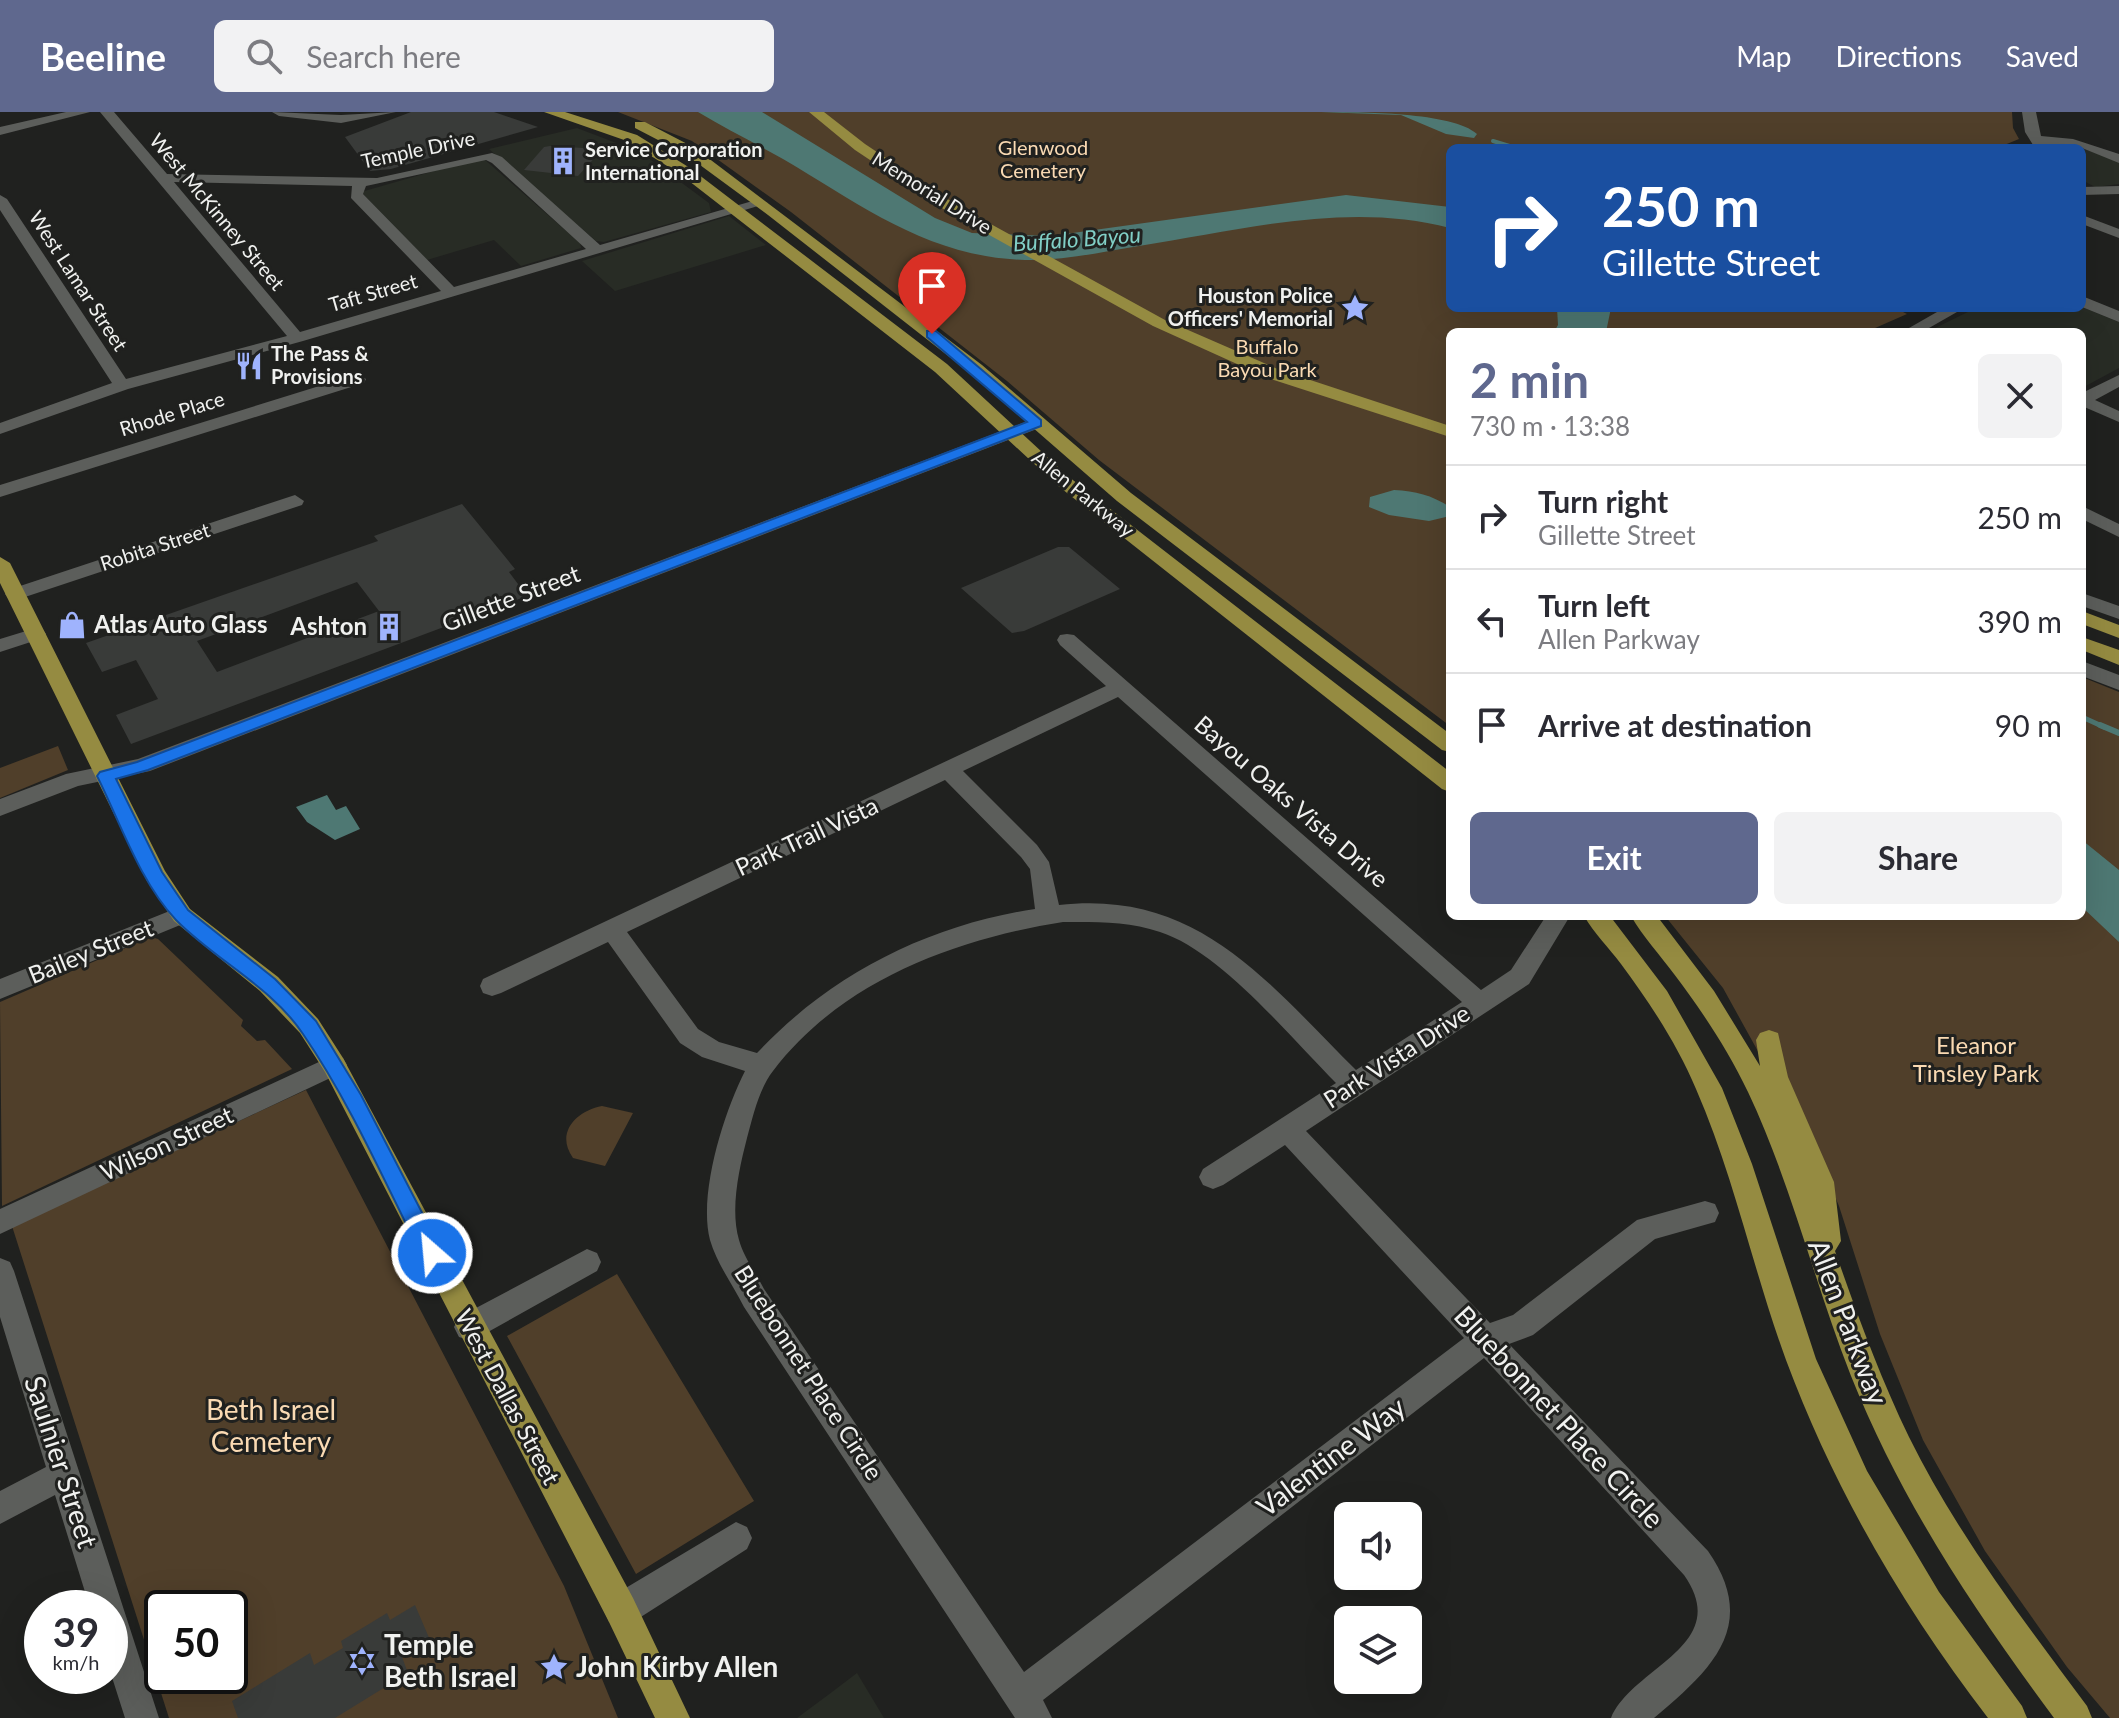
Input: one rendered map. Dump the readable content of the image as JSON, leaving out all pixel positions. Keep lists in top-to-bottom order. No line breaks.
{"streets":{"main road":["Memorial Drive","Allen Parkway","West Dallas Street"],"street":["Temple Drive","West McKinney Street","West Lamar Street","Taft Street","Rhode Place","Robita Street","Gillette Street","Bayou Oaks Vista Drive","Park Trail Vista","Bailey Street","Park Vista Drive","Wilson Street","Bluebonnet Place Circle","Valentine Way","Saulnier Street"]},"crossings":[["Temple Drive","West McKinney Street"],["Temple Drive","Taft Street"],["West McKinney Street","Taft Street"],["West Lamar Street","Taft Street"],["Taft Street","Allen Parkway"],["Allen Parkway","Gillette Street"],["Robita Street","West Dallas Street"],["Gillette Street","West Dallas Street"],["Bayou Oaks Vista Drive","Park Trail Vista"],["Bayou Oaks Vista Drive","Park Vista Drive"],["Bailey Street","West Dallas Street"],["Park Vista Drive","Bluebonnet Place Circle"],["Wilson Street","West Dallas Street"],["Bluebonnet Place Circle","Valentine Way"]],"water":["Buffalo Bayou"],"parks":["Glenwood Cemetery","Buffalo Bayou Park","Eleanor Tinsley Park","Beth Israel Cemetery"],"places":{"building":["Service Corporation International","Ashton"],"place":["Houston Police Officers' Memorial","John Kirby Allen"],"restaurant":["The Pass & Provisions"],"shop":["Atlas Auto Glass"],"synagogue":["Temple Beth Israel"]},"page":{"header":"Beeline","search":"Search here","nav":["Map","Directions","Saved"],"turn":["250 m","Gillette Street"],"heading":["2 min","730 m · 13:38"],"list":[{"name":"Turn right","note":"Gillette Street","value":"250 m"},{"name":"Turn left","note":"Allen Parkway","value":"390 m"},{"name":"Arrive at destination","value":"90 m"}],"buttons":["Exit","Share"],"speed":"39 km/h","limit":"50"}}
